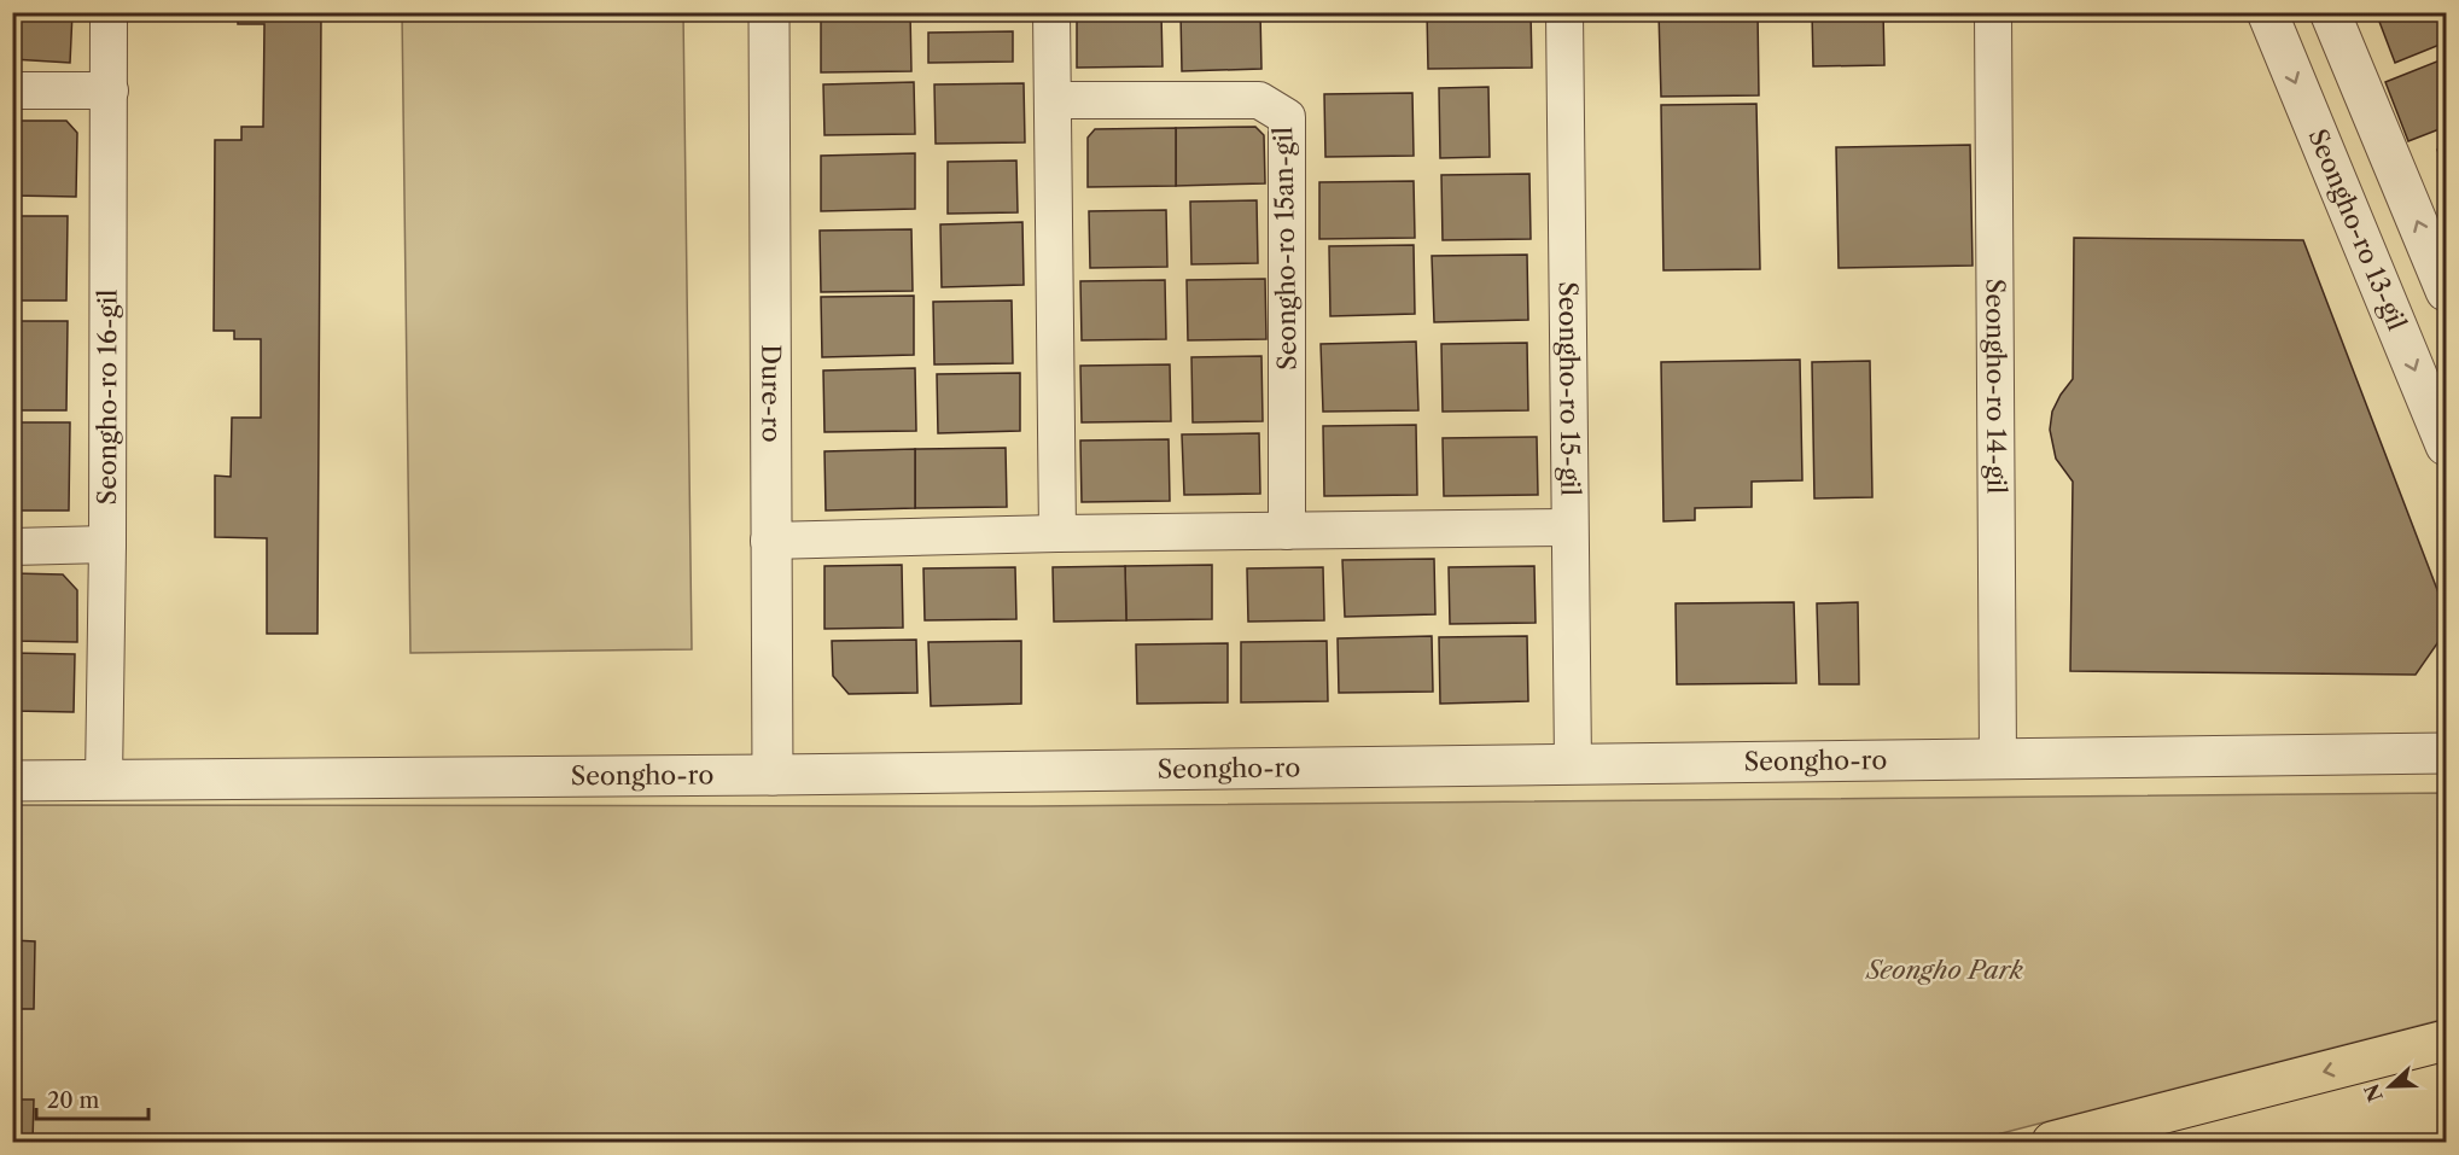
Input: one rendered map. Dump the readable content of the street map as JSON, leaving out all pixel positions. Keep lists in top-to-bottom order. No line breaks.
{"streets":{"street":["Seongho-ro 13-gil","Seongho-ro 15an-gil","Seongho-ro 14-gil","Seongho-ro 15-gil","Dure-ro","Seongho-ro 16-gil","Seongho-ro"]},"crossings":[["Seongho-ro 14-gil","Seongho-ro"],["Seongho-ro 15-gil","Seongho-ro"],["Dure-ro","Seongho-ro"],["Seongho-ro 16-gil","Seongho-ro"]],"parks":["Seongho Park"],"scale_bar":"20 m","north":"left"}
